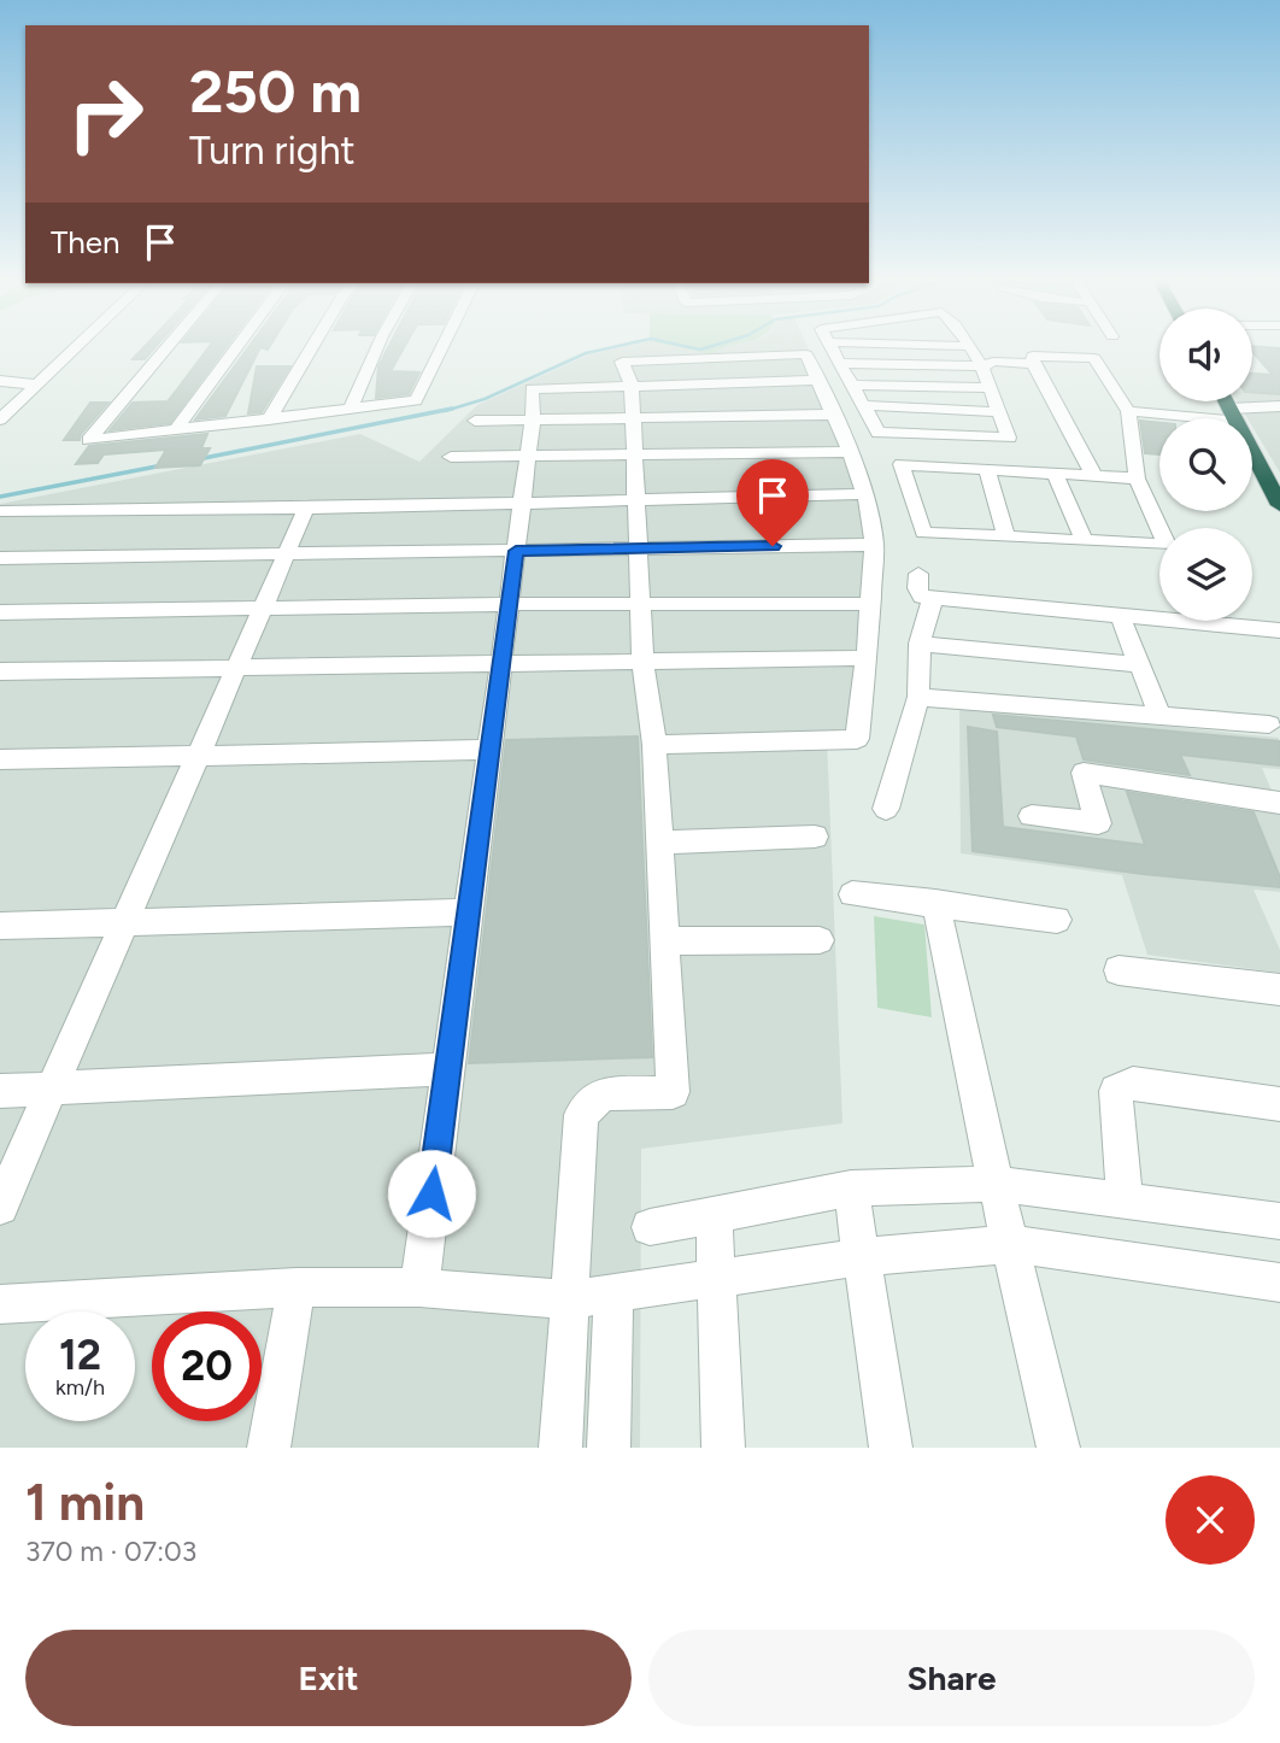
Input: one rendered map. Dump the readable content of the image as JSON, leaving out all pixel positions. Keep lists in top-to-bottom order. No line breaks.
{"page":{"turn":["250 m","Turn right"],"then":"Then","speed":"12 km/h","limit":"20","heading":["1 min","370 m · 07:03"],"buttons":["Exit","Share"]}}
